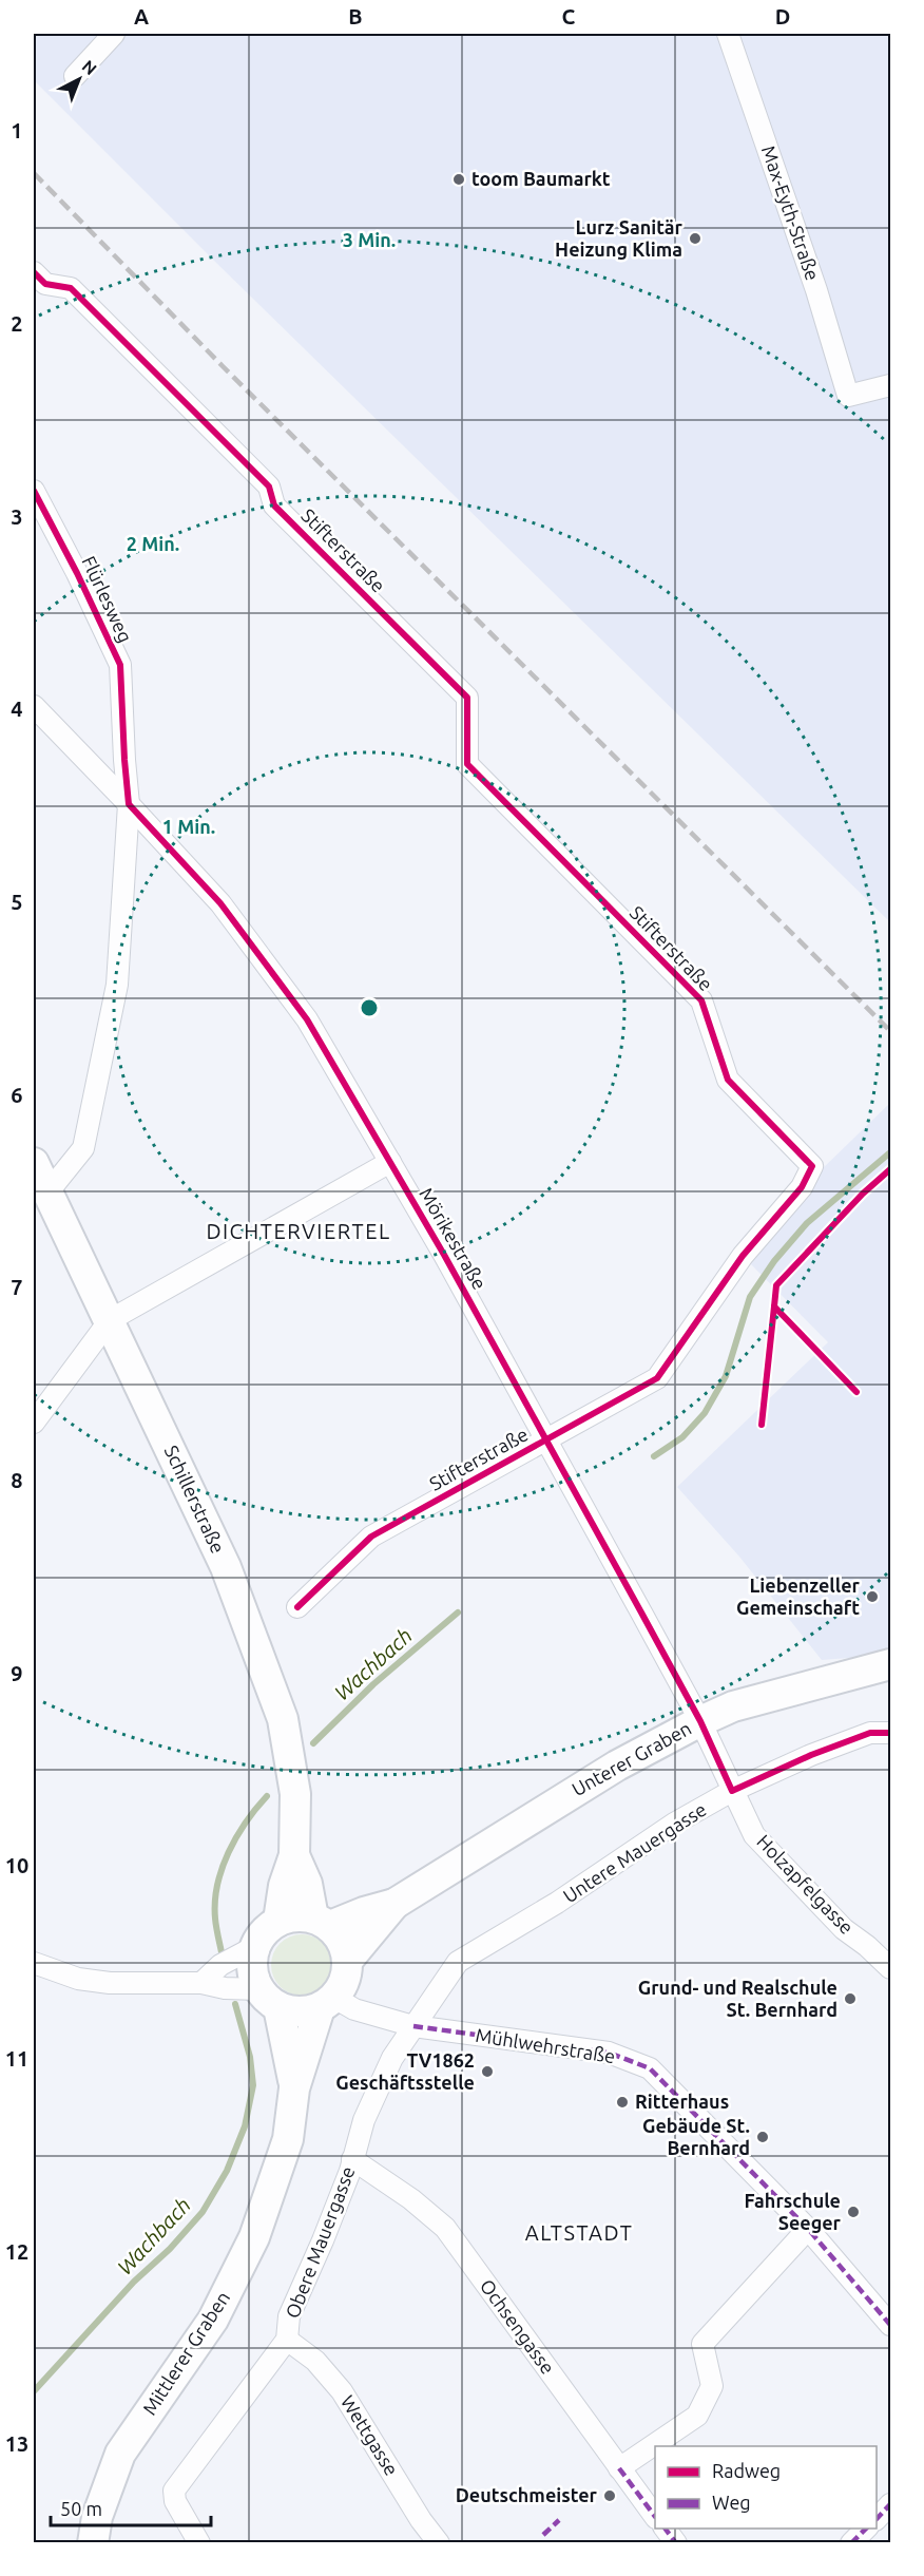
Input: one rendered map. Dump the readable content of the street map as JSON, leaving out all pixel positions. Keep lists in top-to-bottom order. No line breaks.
{"streets":{"street":["Max-Eyth-Straße","Stifterstraße","Flürlesweg","Mörikestraße","Schillerstraße","Unterer Graben","Untere Mauergasse","Holzapfelgasse","Mühlwehrstraße","Obere Mauergasse","Ochsengasse","Mittlerer Graben","Wettgasse"]},"crossings":[["Stifterstraße","Mörikestraße"],["Flürlesweg","Mörikestraße"],["Flürlesweg","Schillerstraße"],["Mörikestraße","Unterer Graben"],["Mörikestraße","Holzapfelgasse"],["Schillerstraße","Unterer Graben"],["Schillerstraße","Mühlwehrstraße"],["Schillerstraße","Mittlerer Graben"],["Unterer Graben","Holzapfelgasse"],["Unterer Graben","Mühlwehrstraße"],["Unterer Graben","Mittlerer Graben"],["Untere Mauergasse","Holzapfelgasse"],["Untere Mauergasse","Mühlwehrstraße"],["Untere Mauergasse","Obere Mauergasse"],["Mühlwehrstraße","Obere Mauergasse"],["Mühlwehrstraße","Mittlerer Graben"],["Obere Mauergasse","Ochsengasse"],["Obere Mauergasse","Wettgasse"]],"districts":["DICHTERVIERTEL","ALTSTADT"],"water":["Wachbach"],"places":["toom Baumarkt","Lurz Sanitär Heizung Klima","Liebenzeller Gemeinschaft","Grund- und Realschule St. Bernhard","TV1862 Geschäftsstelle","Ritterhaus","Gebäude St. Bernhard","Fahrschule Seeger","Deutschmeister"],"legend":["Radweg","Weg"],"scale_bar":"50 m","north":"top right","grid":{"columns":["A","B","C","D"],"rows":["1","2","3","4","5","6","7","8","9","10","11","12","13"]},"rings":["3 Min.","2 Min.","1 Min."]}
